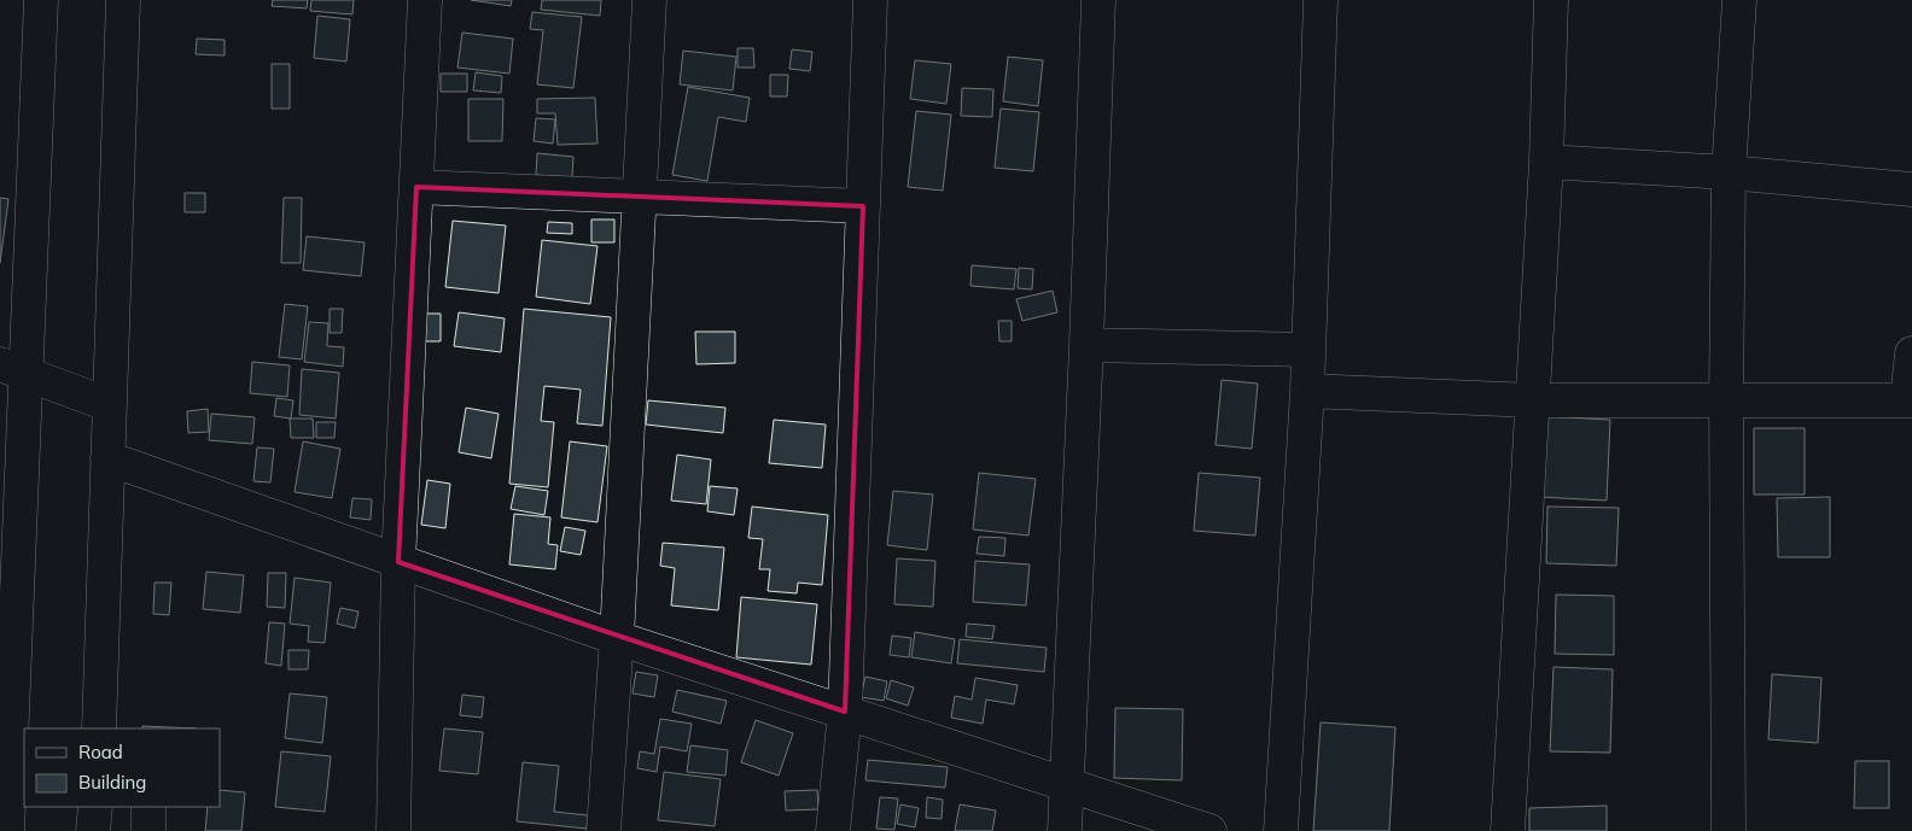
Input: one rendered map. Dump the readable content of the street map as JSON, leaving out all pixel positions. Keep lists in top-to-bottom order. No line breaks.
{"legend":["Road","Building"]}
